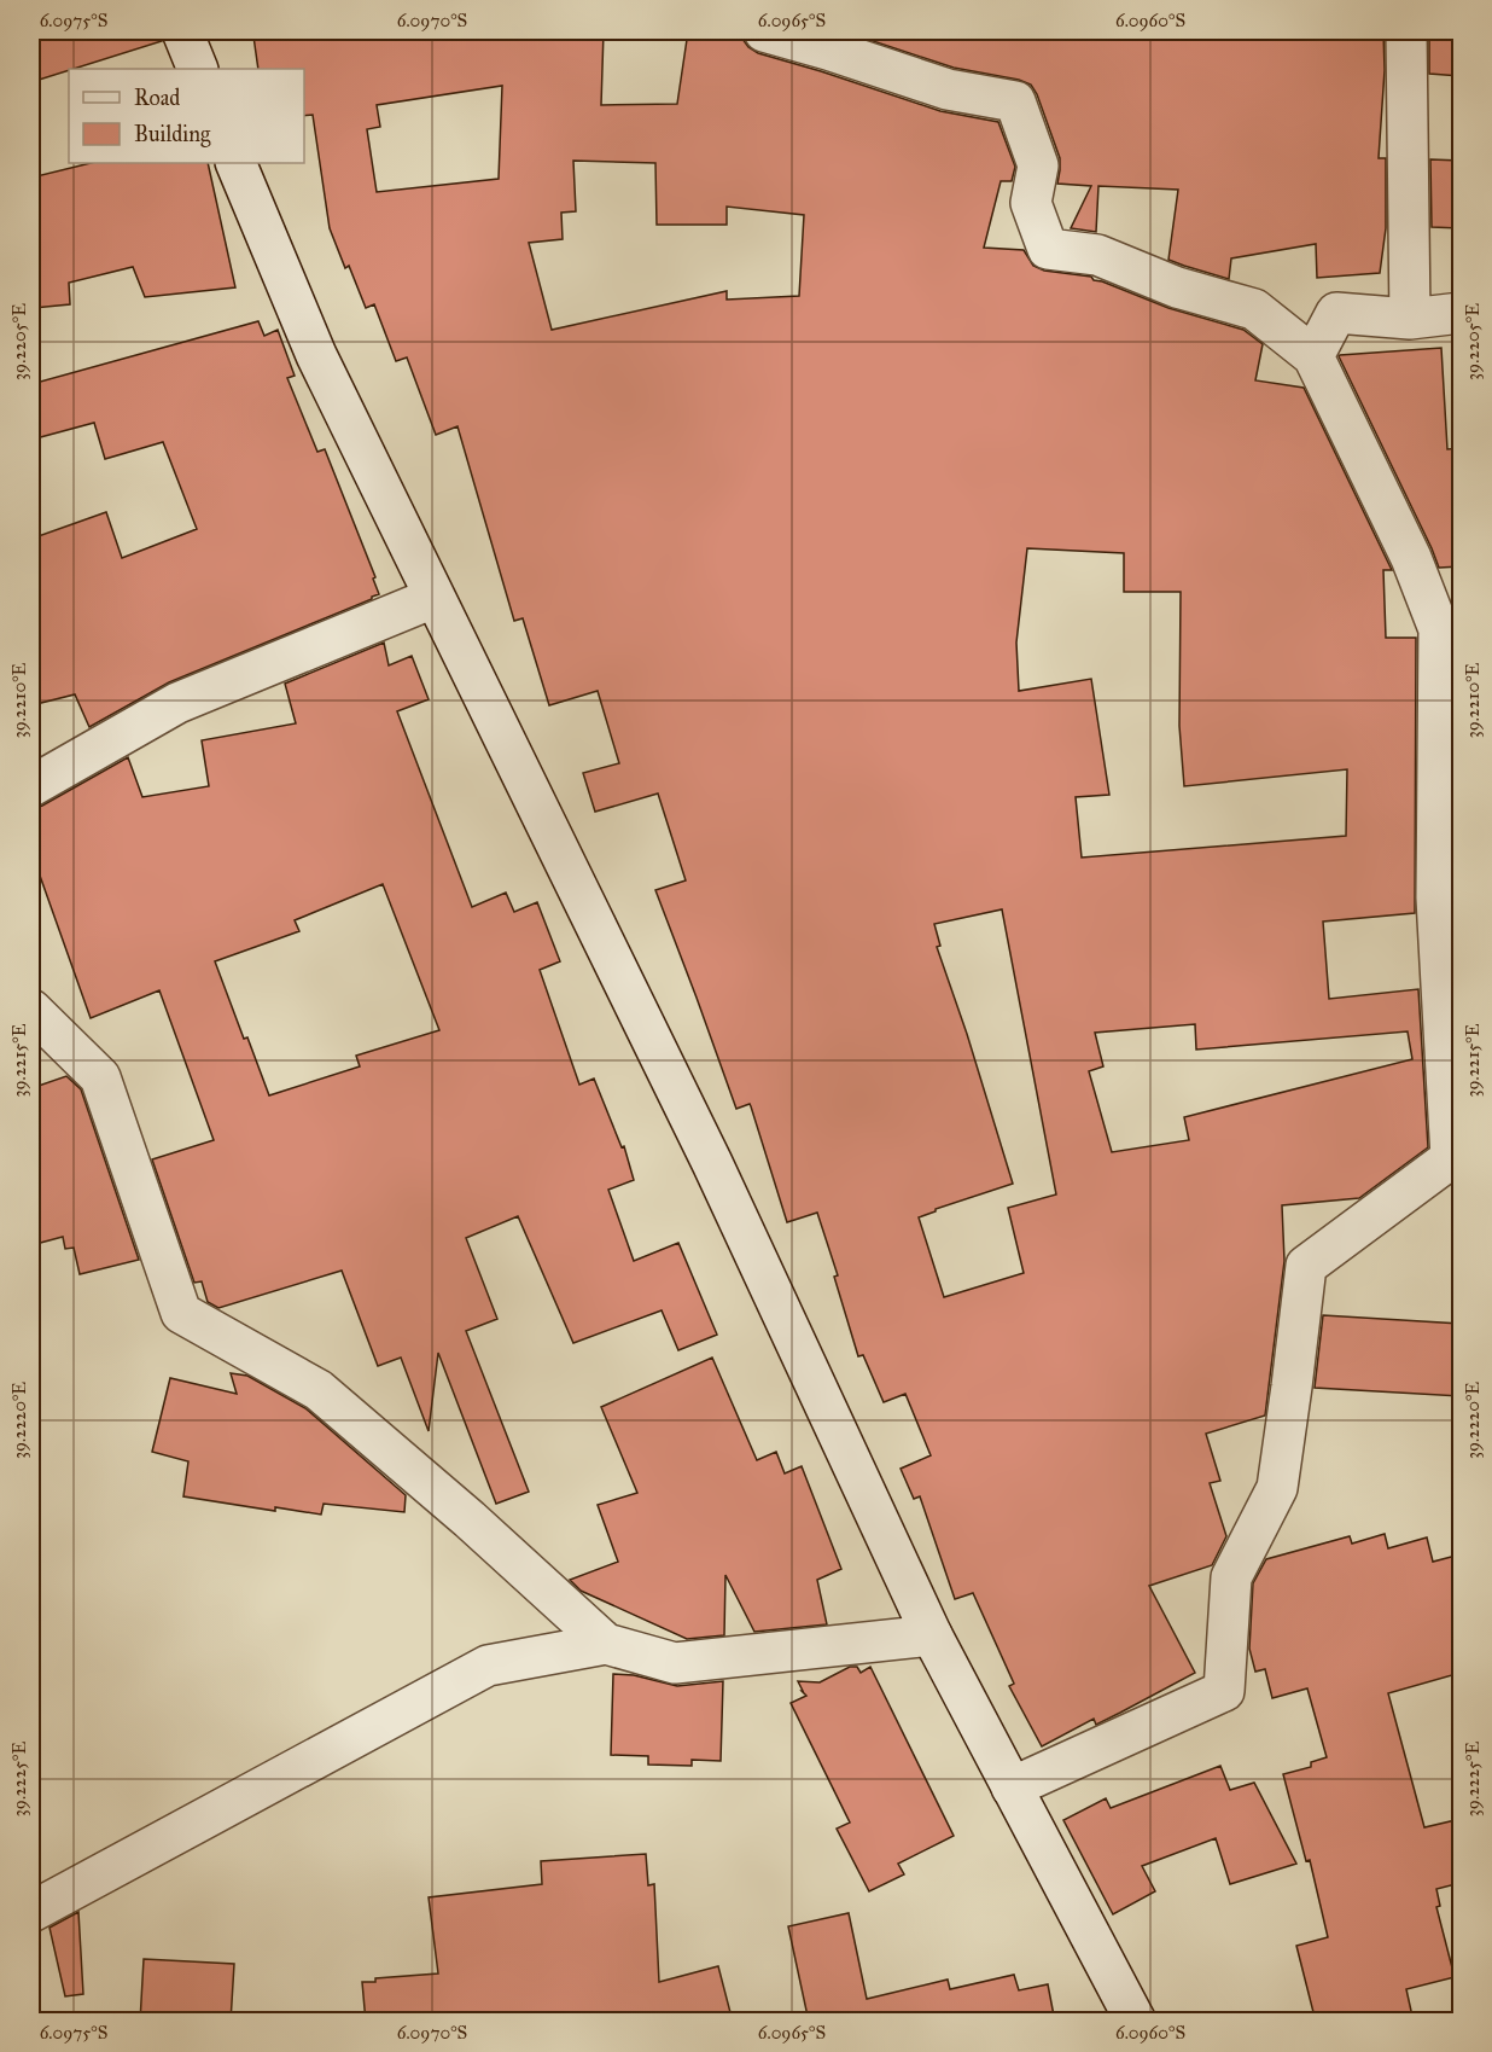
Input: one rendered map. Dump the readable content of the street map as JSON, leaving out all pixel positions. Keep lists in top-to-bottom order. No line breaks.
{"legend":["Road","Building"],"coordinates":["6.0975°S","6.0970°S","6.0965°S","6.0960°S","39.2205°E","39.2210°E","39.2215°E","39.2220°E","39.2225°E"]}
